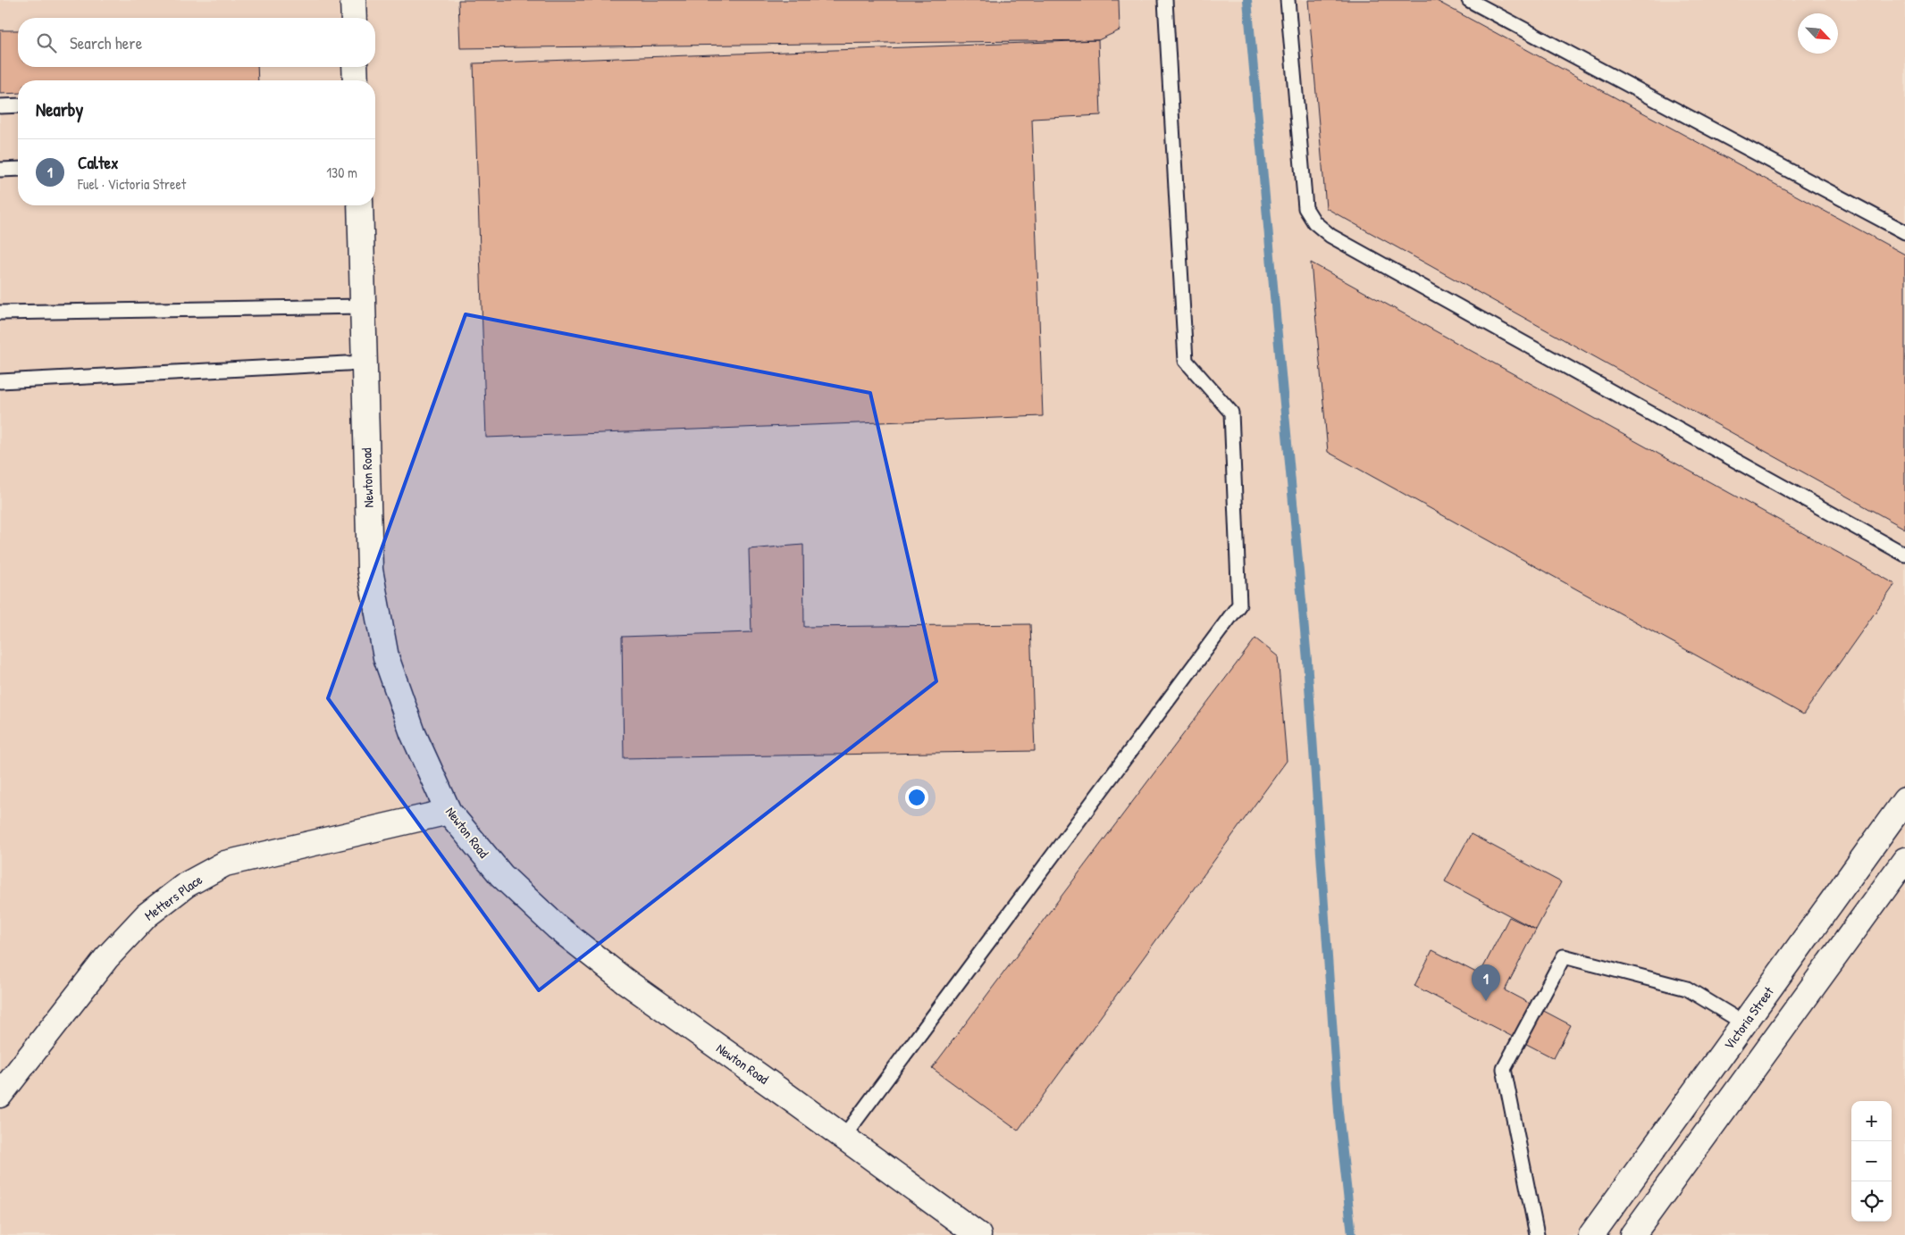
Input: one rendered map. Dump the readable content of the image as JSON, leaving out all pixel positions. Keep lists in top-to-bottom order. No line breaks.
{"streets":{"street":["Newton Road","Metters Place","Victoria Street"]},"crossings":[["Newton Road","Metters Place"]],"north":"bottom right","page":{"search":"Search here","heading":"Nearby","list":[{"mark":"1","name":"Caltex","note":"Fuel · Victoria Street","value":"130 m"}],"pins":"1","map_buttons":["+","−"]}}
